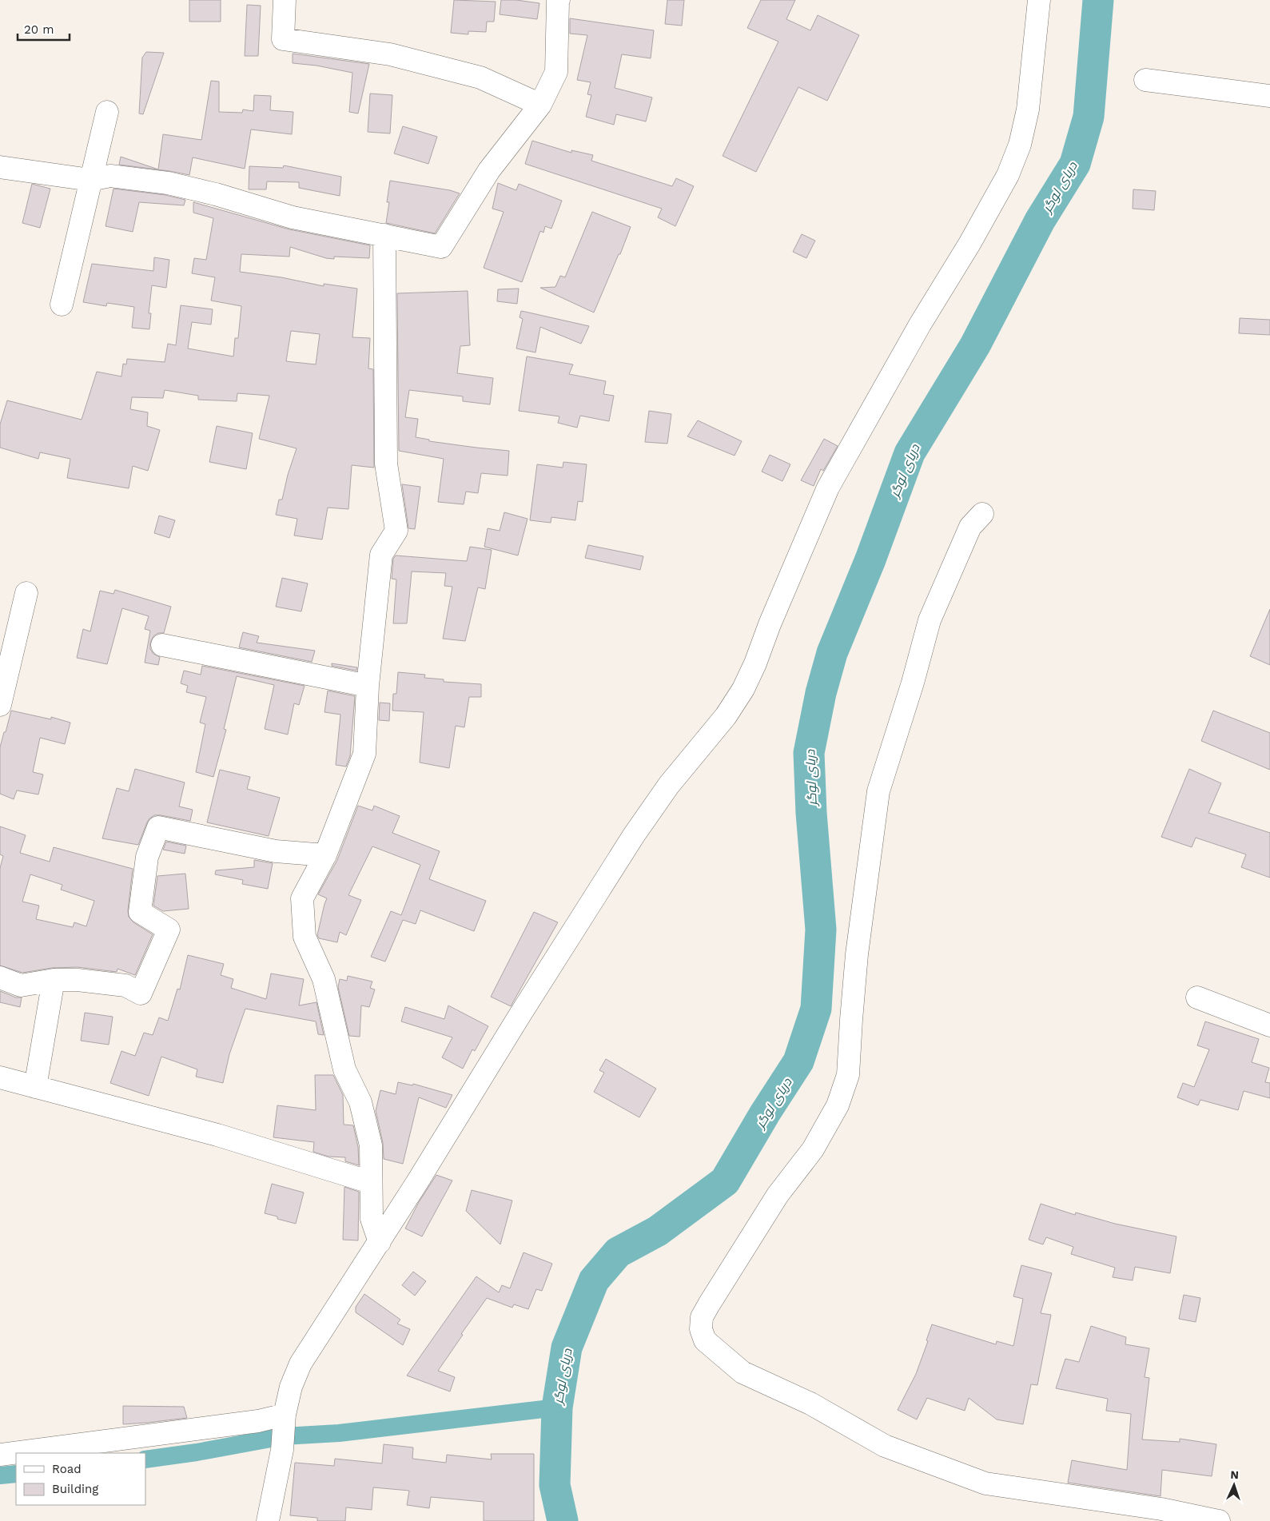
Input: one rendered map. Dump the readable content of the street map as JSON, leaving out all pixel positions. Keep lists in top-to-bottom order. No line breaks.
{"water":["دریای لوگر"],"legend":["Road","Building"],"scale_bar":"20 m","north":"top"}
